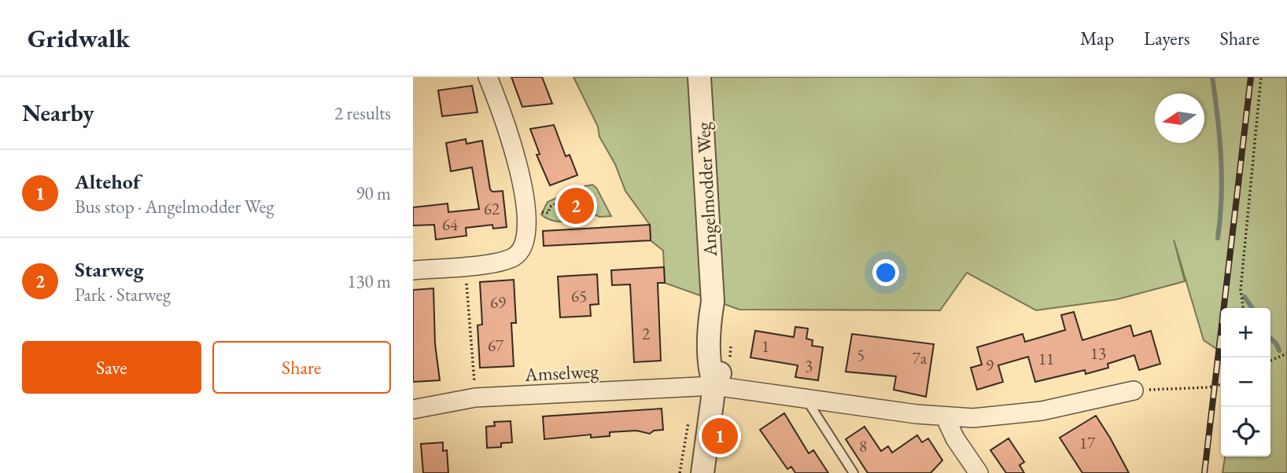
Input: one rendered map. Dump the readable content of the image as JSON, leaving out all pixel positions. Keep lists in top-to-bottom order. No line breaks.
{"streets":{"street":["Angelmodder Weg","Amselweg"]},"crossings":[["Angelmodder Weg","Amselweg"]],"house_numbers":["62","64","65","69","2","67","1","13","5","7a","11","9","3","17","8"],"north":"left","page":{"header":"Gridwalk","nav":["Map","Layers","Share"],"heading":["Nearby","2 results"],"list":[{"mark":"1","name":"Altehof","note":"Bus stop · Angelmodder Weg","value":"90 m"},{"mark":"2","name":"Starweg","note":"Park · Starweg","value":"130 m"}],"pins":["2","1"],"map_buttons":["+","−"],"buttons":["Save","Share"]}}
